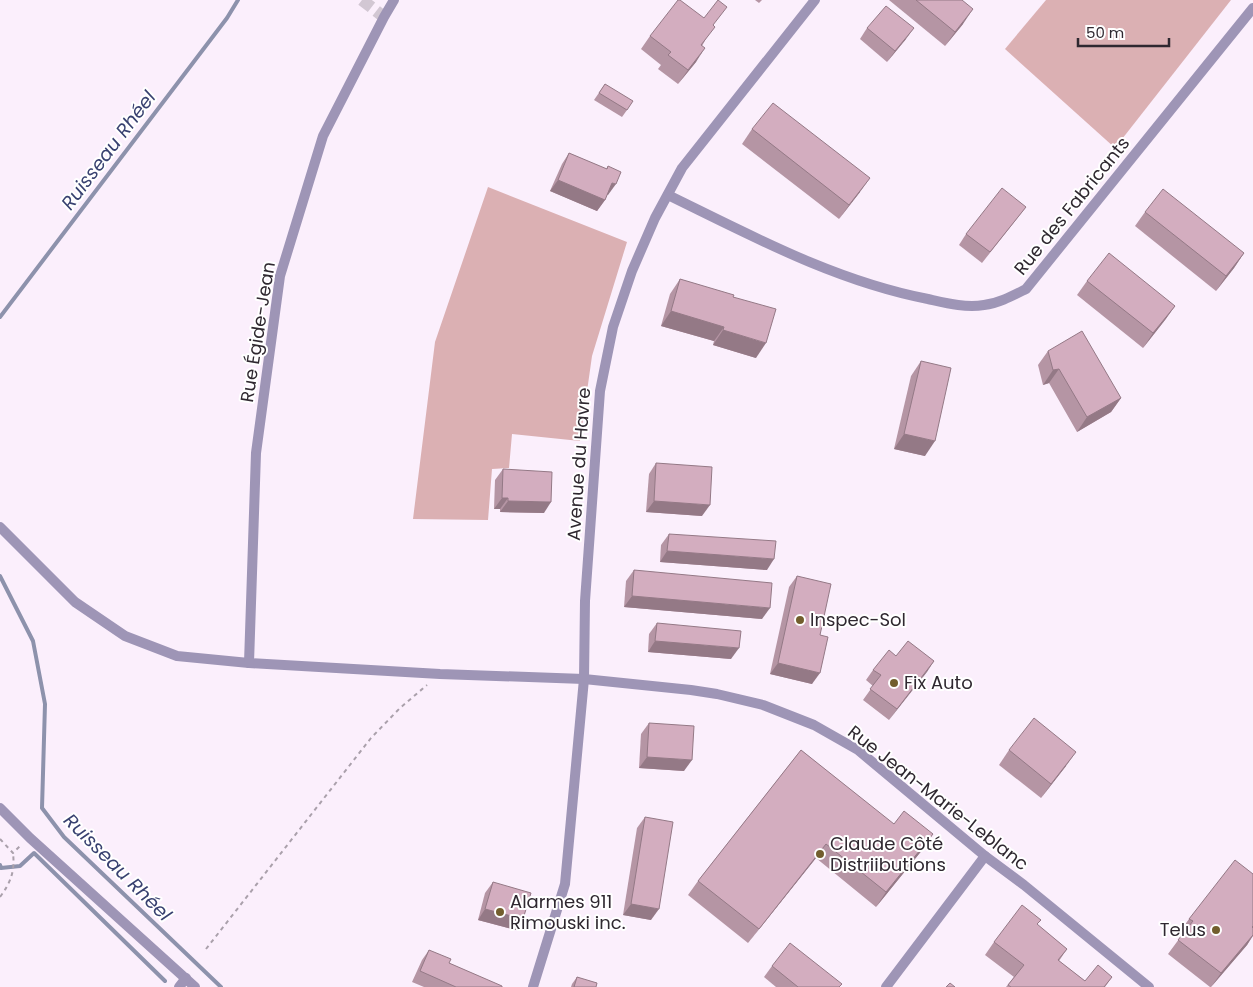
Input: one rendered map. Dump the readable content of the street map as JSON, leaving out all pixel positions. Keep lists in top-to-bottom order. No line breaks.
{"streets":{"street":["Rue des Fabricants","Rue Égide-Jean","Avenue du Havre","Rue Jean-Marie-Leblanc"]},"crossings":[["Rue des Fabricants","Avenue du Havre"],["Rue Égide-Jean","Rue Jean-Marie-Leblanc"],["Avenue du Havre","Rue Jean-Marie-Leblanc"]],"water":["Ruisseau Rhéel"],"places":["Inspec-Sol","Fix Auto","Claude Côté Distriibutions","Alarmes 911 Rimouski inc.","Telus"],"scale_bar":"50 m"}
